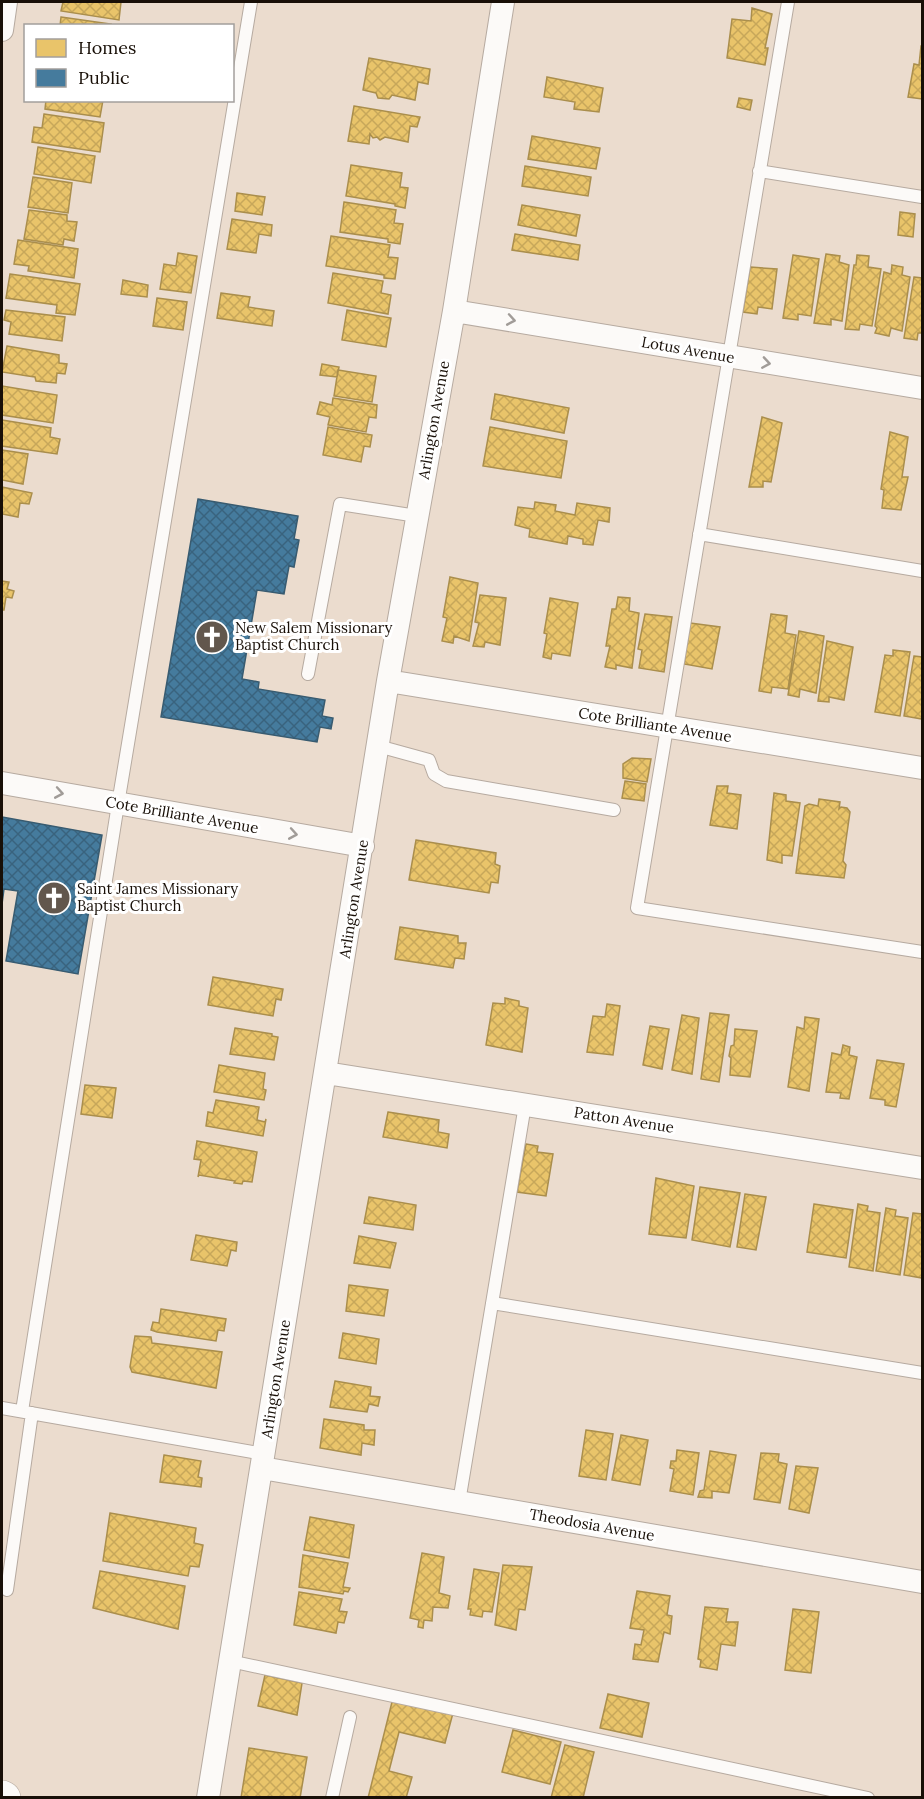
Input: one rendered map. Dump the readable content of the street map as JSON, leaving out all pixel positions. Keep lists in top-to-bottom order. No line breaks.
{"streets":{"street":["Lotus Avenue","Arlington Avenue","Cote Brilliante Avenue","Patton Avenue","Theodosia Avenue"]},"crossings":[["Lotus Avenue","Arlington Avenue"],["Arlington Avenue","Cote Brilliante Avenue"],["Arlington Avenue","Patton Avenue"],["Arlington Avenue","Theodosia Avenue"]],"one_way":["Lotus Avenue","Cote Brilliante Avenue"],"places":{"church":["New Salem Missionary Baptist Church","Saint James Missionary Baptist Church"]},"legend":["Homes","Public"]}
